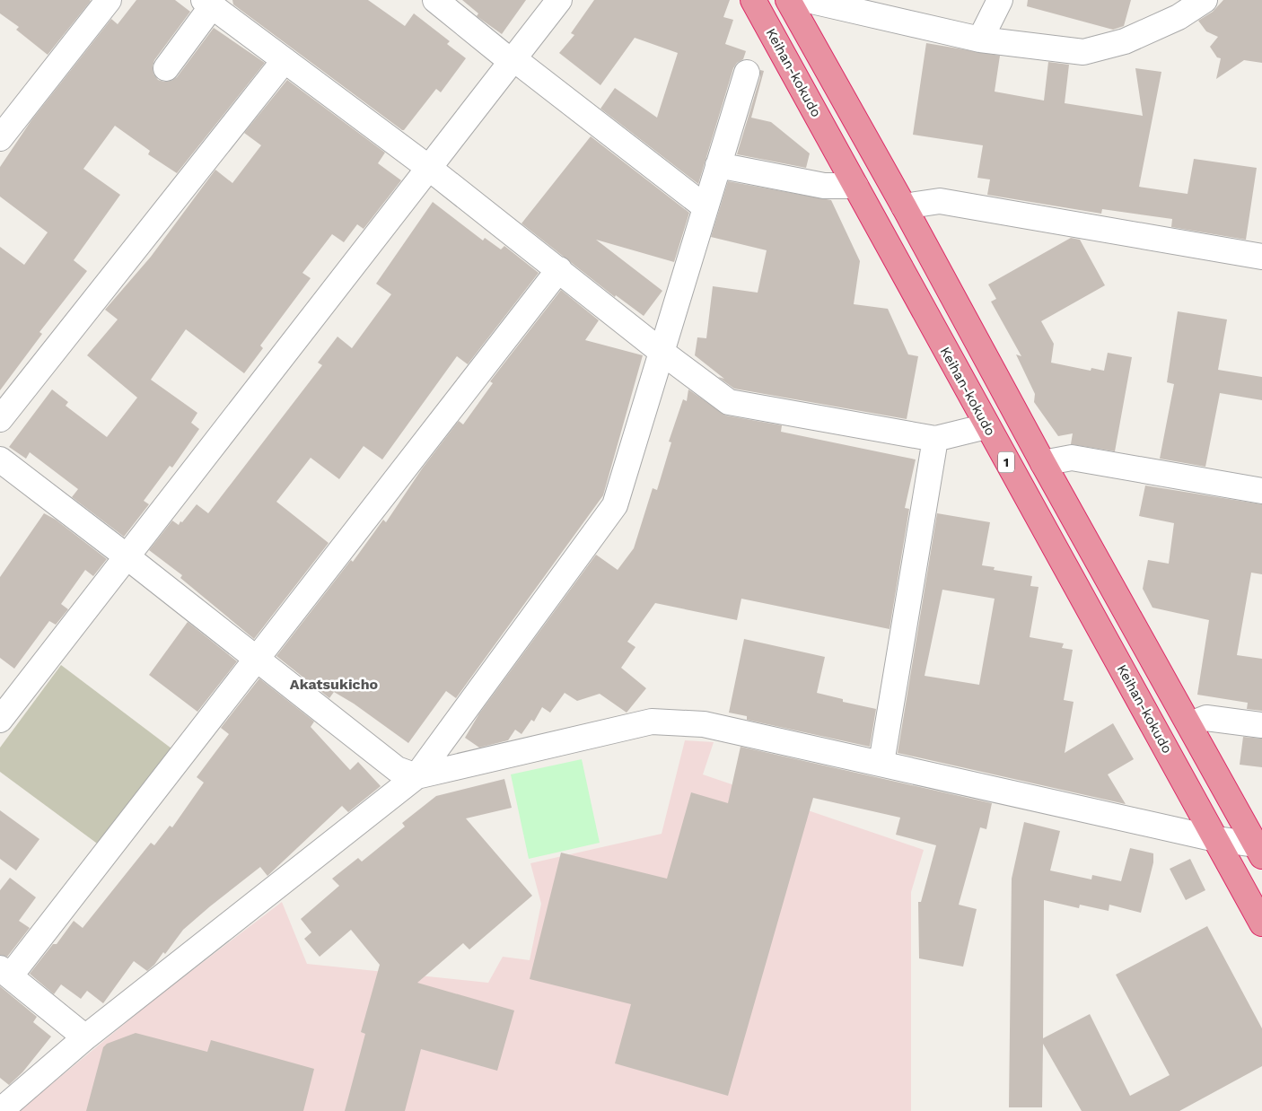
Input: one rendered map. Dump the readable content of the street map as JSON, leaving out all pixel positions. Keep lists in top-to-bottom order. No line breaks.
{"streets":{"highway":["Keihan-kokudo","1"]},"districts":["Akatsukicho"]}
